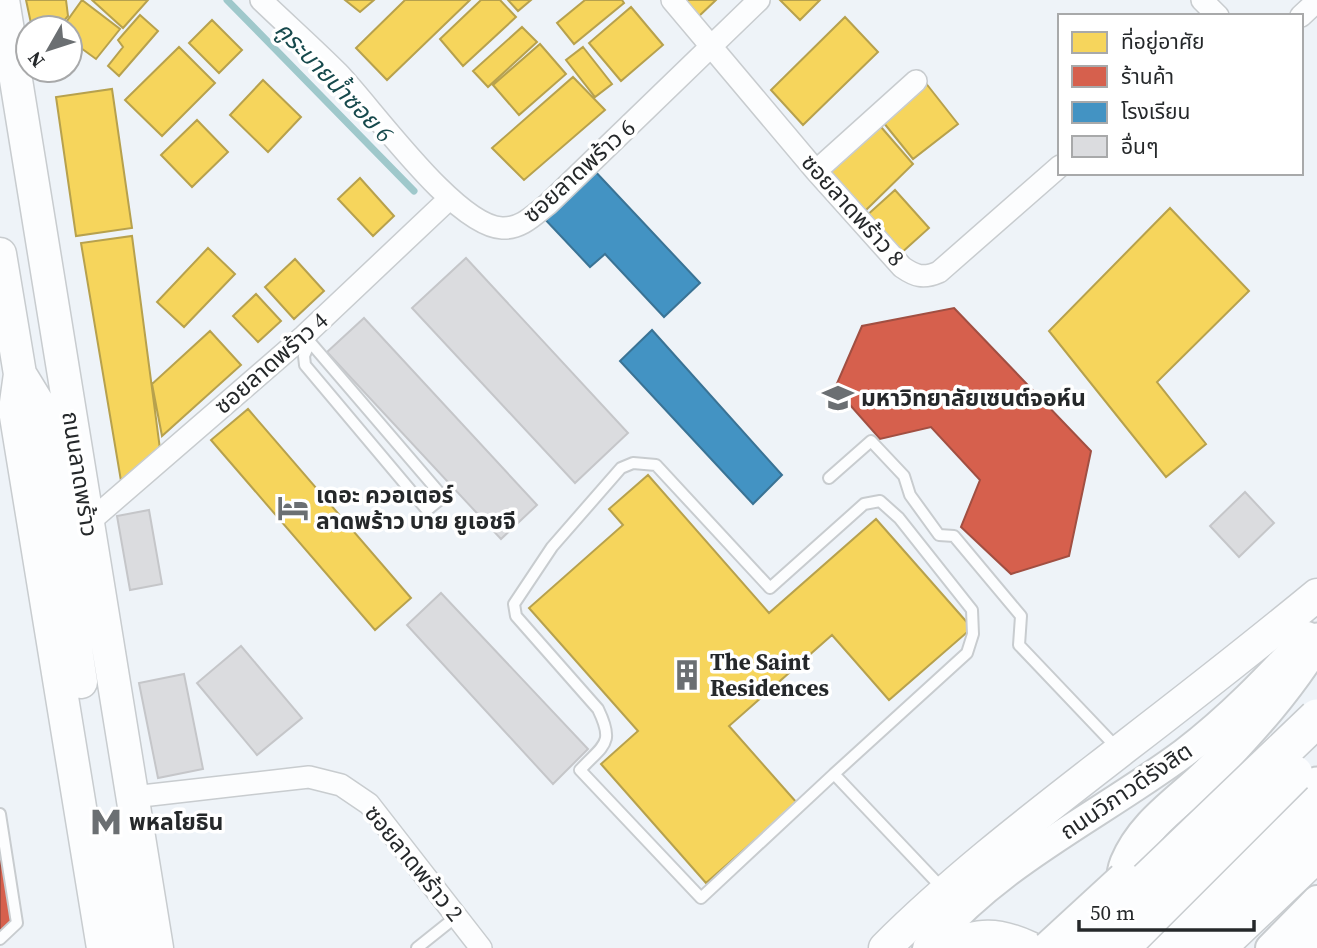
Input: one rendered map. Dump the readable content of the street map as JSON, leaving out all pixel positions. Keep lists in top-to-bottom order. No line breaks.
{"streets":{"main road":["ถนนลาดพร้าว","ถนนวิภาวดีรังสิต"],"street":["ซอยลาดพร้าว 6","ซอยลาดพร้าว 8","ซอยลาดพร้าว 4","ซอยลาดพร้าว 2"]},"crossings":[["ซอยลาดพร้าว 6","ซอยลาดพร้าว 8"],["ซอยลาดพร้าว 6","ซอยลาดพร้าว 4"],["ซอยลาดพร้าว 4","ถนนลาดพร้าว"],["ถนนลาดพร้าว","ซอยลาดพร้าว 2"]],"water":["คูระบายน้ำซอย 6"],"places":{"school or university":["มหาวิทยาลัยเซนต์จอห์น"],"hotel":["เดอะ ควอเตอร์ ลาดพร้าว บาย ยูเอชจี"],"building":["The Saint Residences"],"metro station":["พหลโยธิน"]},"legend":["ที่อยู่อาศัย","ร้านค้า","โรงเรียน","อื่นๆ"],"scale_bar":"50 m","north":"bottom left"}
